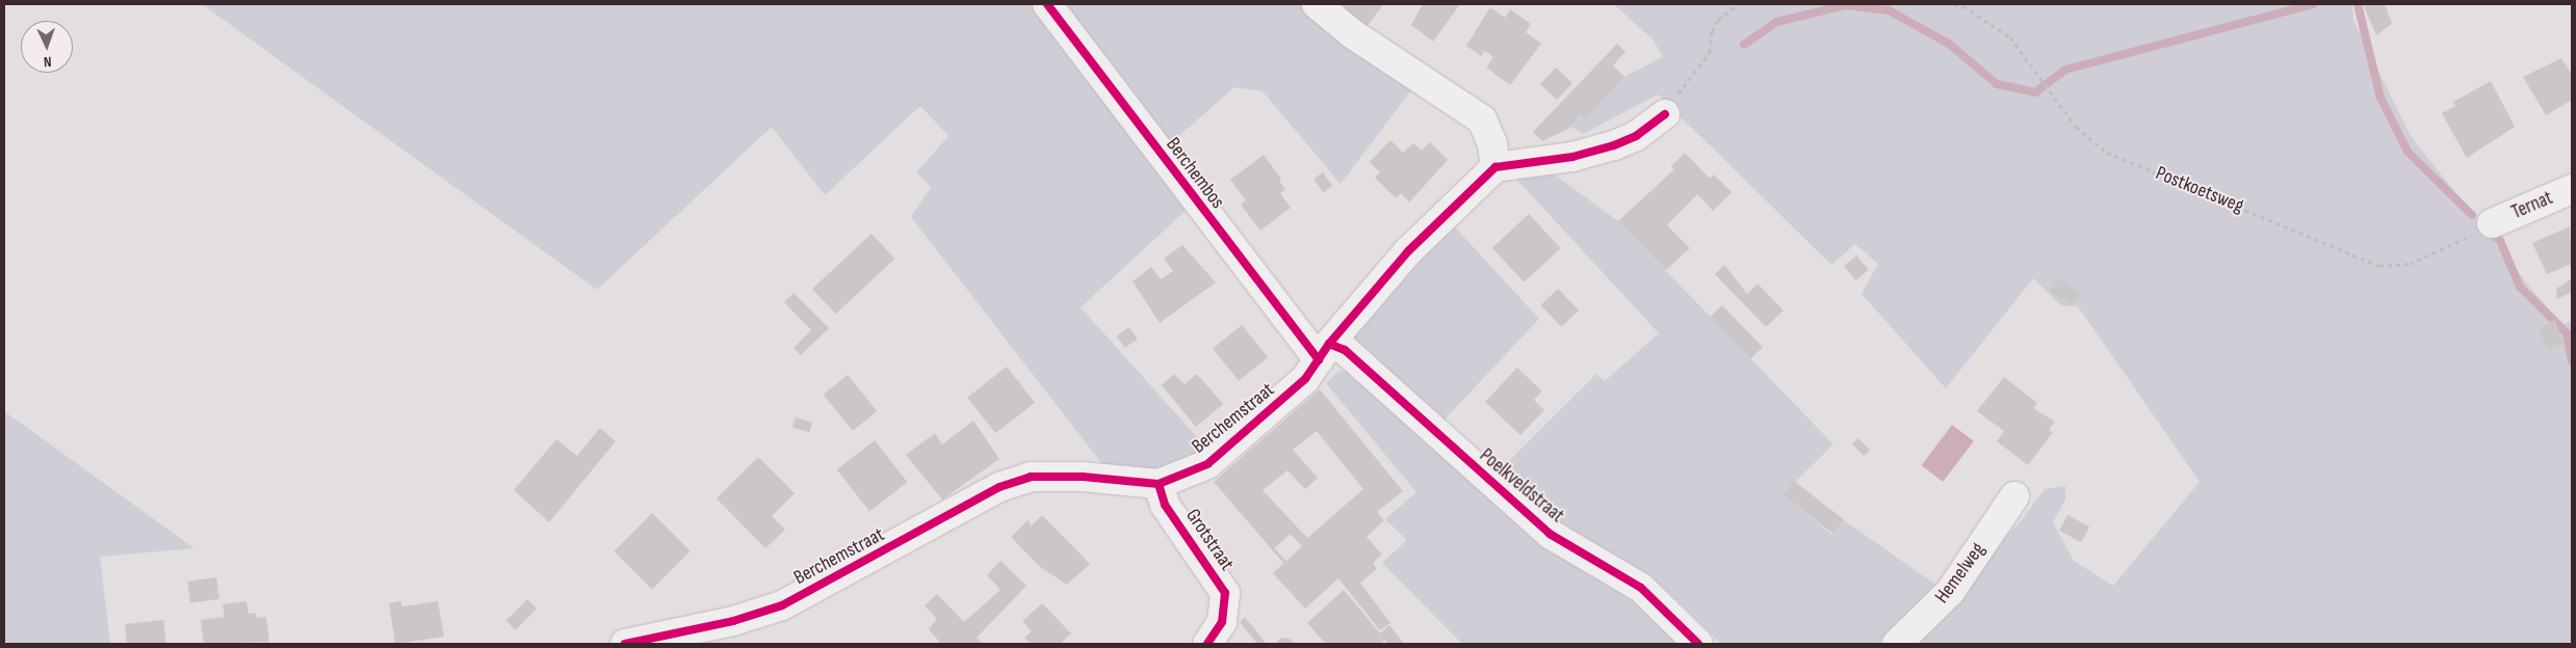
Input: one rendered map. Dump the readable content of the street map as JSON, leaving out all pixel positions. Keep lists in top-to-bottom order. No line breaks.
{"streets":{"street":["Berchembos","Ternat","Berchemstraat","Poelkveldstraat","Grotstraat","Hemelweg"],"path":["Postkoetsweg"]},"crossings":[["Berchembos","Berchemstraat"],["Berchembos","Poelkveldstraat"],["Postkoetsweg","Ternat"],["Berchemstraat","Poelkveldstraat"],["Berchemstraat","Grotstraat"]],"north":"bottom"}
